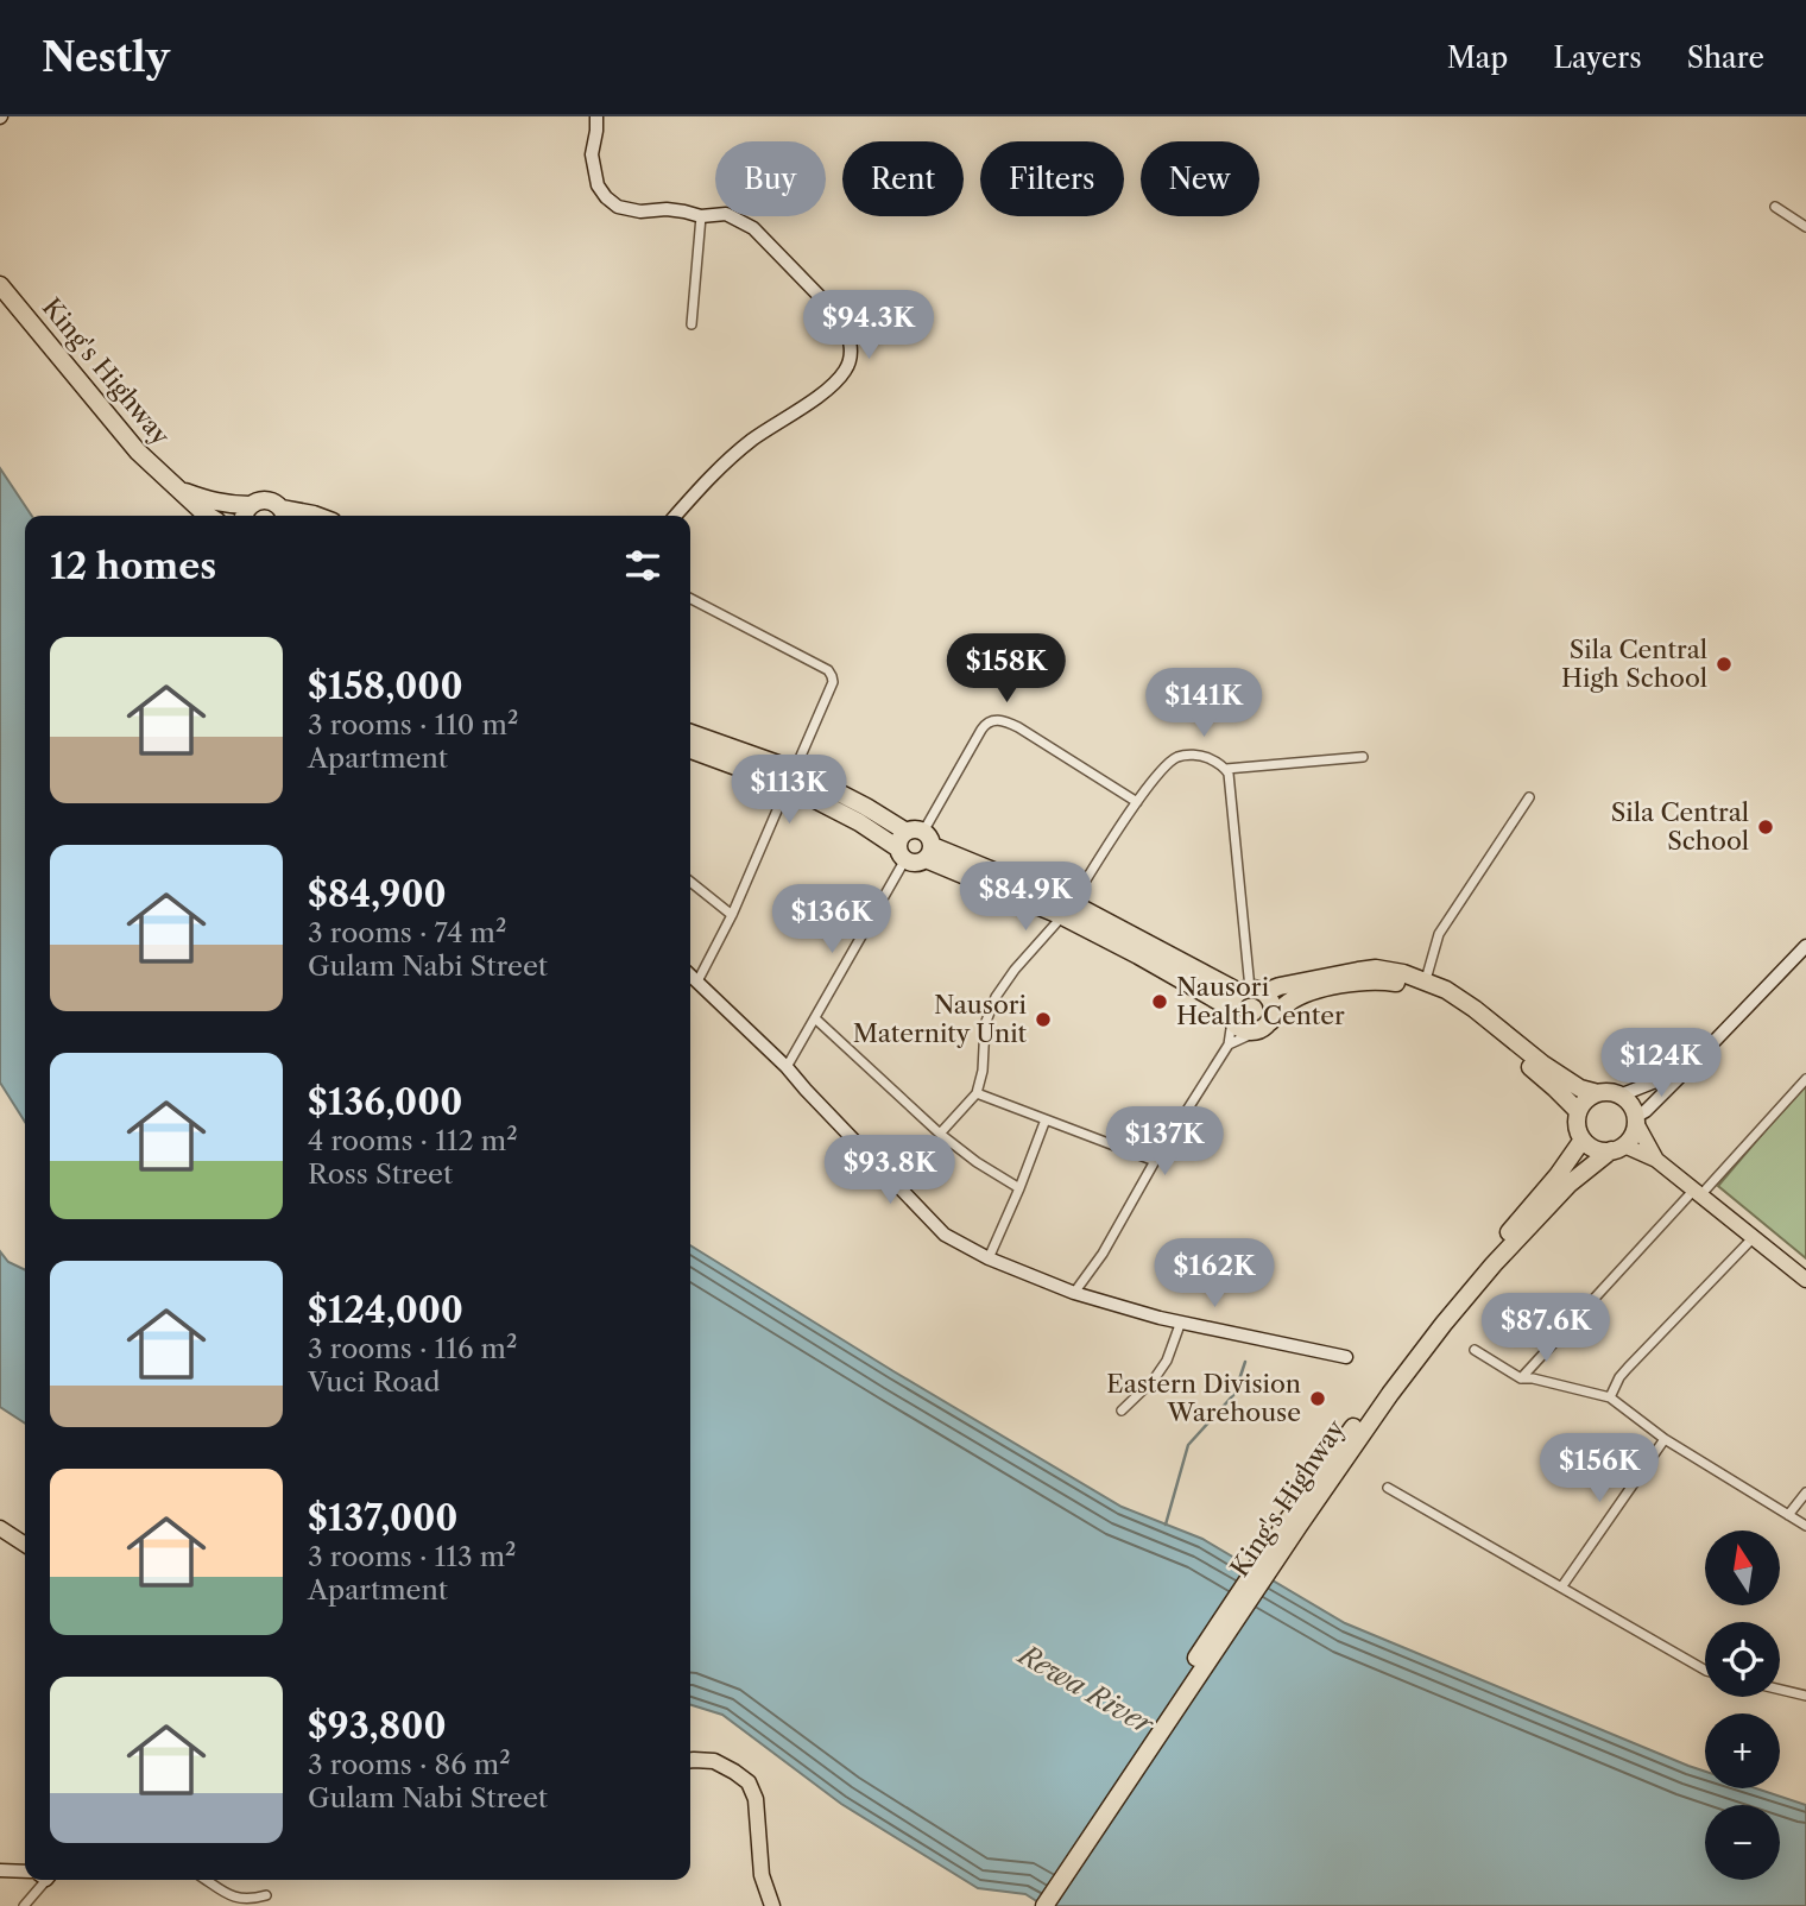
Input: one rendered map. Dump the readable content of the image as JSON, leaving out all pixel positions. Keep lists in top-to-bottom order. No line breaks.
{"streets":{"highway":["King's Highway"]},"water":["Rewa River"],"places":["Sila Central High School","Sila Central School","Nausori Health Center","Nausori Maternity Unit","Eastern Division Warehouse"],"north":"top","page":{"header":"Nestly","nav":["Map","Layers","Share"],"chip":["Buy","Rent","Filters","New"],"price":["$94.3K","$158K","$141K","$113K","$84.9K","$136K","$124K","$137K","$93.8K","$162K","$87.6K","$156K"],"heading":"12 homes","list":[{"name":"$158,000","note":"3 rooms · 110 m² · Apartment"},{"name":"$84,900","note":"3 rooms · 74 m² · Gulam Nabi Street"},{"name":"$136,000","note":"4 rooms · 112 m² · Ross Street"},{"name":"$124,000","note":"3 rooms · 116 m² · Vuci Road"},{"name":"$137,000","note":"3 rooms · 113 m² · Apartment"},{"name":"$93,800","note":"3 rooms · 86 m² · Gulam Nabi Street"}],"map_buttons":["+","−"]}}
